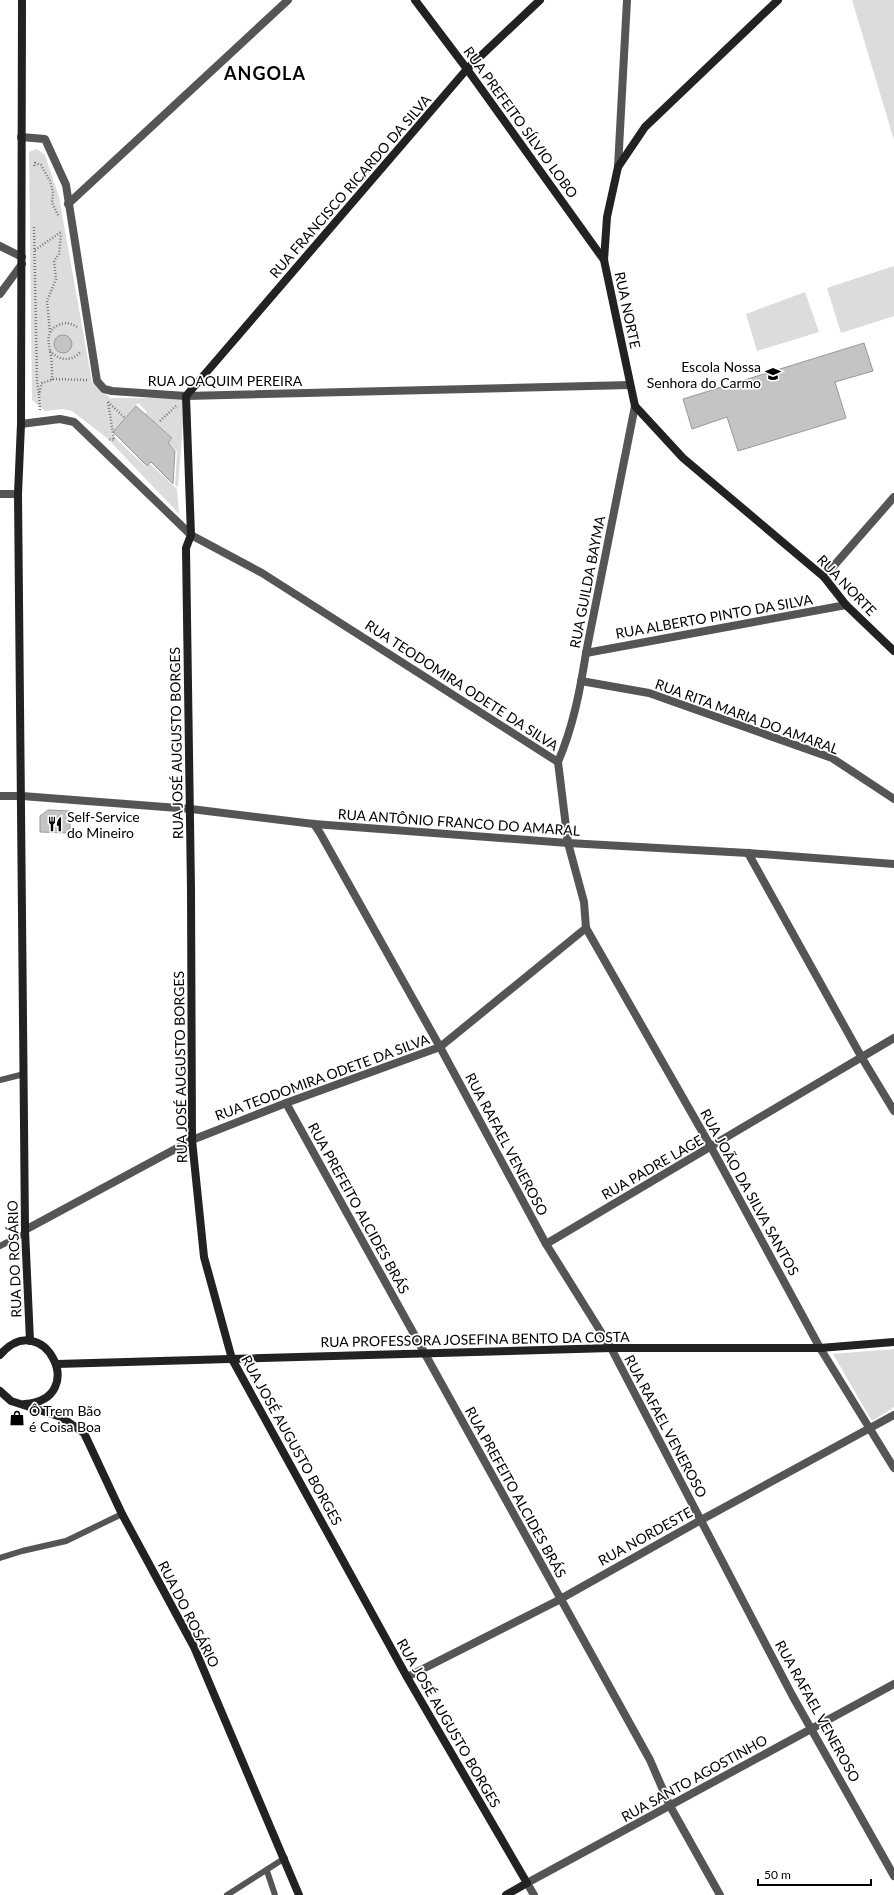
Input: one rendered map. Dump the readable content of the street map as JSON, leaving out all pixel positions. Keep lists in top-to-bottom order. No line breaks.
{"streets":{"street":["RUA PREFEITO SÍLVIO LOBO","RUA FRANCISCO RICARDO DA SILVA","RUA NORTE","RUA JOAQUIM PEREIRA","RUA GUILDA BAYMA","RUA ALBERTO PINTO DA SILVA","RUA TEODOMIRA ODETE DA SILVA","RUA RITA MARIA DO AMARAL","RUA JOSÉ AUGUSTO BORGES","RUA ANTÔNIO FRANCO DO AMARAL","RUA RAFAEL VENEROSO","RUA PADRE LAGE","RUA JOÃO DA SILVA SANTOS","RUA PREFEITO ALCIDES BRÁS","RUA DO ROSÁRIO","RUA PROFESSORA JOSEFINA BENTO DA COSTA","RUA NORDESTE","RUA SANTO AGOSTINHO"]},"crossings":[["RUA PREFEITO SÍLVIO LOBO","RUA FRANCISCO RICARDO DA SILVA"],["RUA PREFEITO SÍLVIO LOBO","RUA NORTE"],["RUA FRANCISCO RICARDO DA SILVA","RUA JOAQUIM PEREIRA"],["RUA FRANCISCO RICARDO DA SILVA","RUA JOSÉ AUGUSTO BORGES"],["RUA NORTE","RUA JOAQUIM PEREIRA"],["RUA NORTE","RUA GUILDA BAYMA"],["RUA NORTE","RUA ALBERTO PINTO DA SILVA"],["RUA JOAQUIM PEREIRA","RUA JOSÉ AUGUSTO BORGES"],["RUA JOAQUIM PEREIRA","RUA DO ROSÁRIO"],["RUA GUILDA BAYMA","RUA ALBERTO PINTO DA SILVA"],["RUA GUILDA BAYMA","RUA TEODOMIRA ODETE DA SILVA"],["RUA GUILDA BAYMA","RUA RITA MARIA DO AMARAL"],["RUA TEODOMIRA ODETE DA SILVA","RUA JOSÉ AUGUSTO BORGES"],["RUA TEODOMIRA ODETE DA SILVA","RUA ANTÔNIO FRANCO DO AMARAL"],["RUA TEODOMIRA ODETE DA SILVA","RUA RAFAEL VENEROSO"],["RUA TEODOMIRA ODETE DA SILVA","RUA JOÃO DA SILVA SANTOS"],["RUA TEODOMIRA ODETE DA SILVA","RUA PREFEITO ALCIDES BRÁS"],["RUA TEODOMIRA ODETE DA SILVA","RUA DO ROSÁRIO"],["RUA JOSÉ AUGUSTO BORGES","RUA ANTÔNIO FRANCO DO AMARAL"],["RUA JOSÉ AUGUSTO BORGES","RUA PROFESSORA JOSEFINA BENTO DA COSTA"],["RUA JOSÉ AUGUSTO BORGES","RUA NORDESTE"],["RUA JOSÉ AUGUSTO BORGES","RUA SANTO AGOSTINHO"],["RUA ANTÔNIO FRANCO DO AMARAL","RUA RAFAEL VENEROSO"],["RUA ANTÔNIO FRANCO DO AMARAL","RUA DO ROSÁRIO"],["RUA RAFAEL VENEROSO","RUA PADRE LAGE"],["RUA RAFAEL VENEROSO","RUA PROFESSORA JOSEFINA BENTO DA COSTA"],["RUA RAFAEL VENEROSO","RUA NORDESTE"],["RUA RAFAEL VENEROSO","RUA SANTO AGOSTINHO"],["RUA PADRE LAGE","RUA JOÃO DA SILVA SANTOS"],["RUA JOÃO DA SILVA SANTOS","RUA PROFESSORA JOSEFINA BENTO DA COSTA"],["RUA JOÃO DA SILVA SANTOS","RUA NORDESTE"],["RUA PREFEITO ALCIDES BRÁS","RUA PROFESSORA JOSEFINA BENTO DA COSTA"],["RUA PREFEITO ALCIDES BRÁS","RUA NORDESTE"],["RUA PREFEITO ALCIDES BRÁS","RUA SANTO AGOSTINHO"]],"districts":["ANGOLA"],"places":{"school or university":["Escola Nossa Senhora do Carmo"],"restaurant":["Self-Service do Mineiro"],"shop":["Ô Trem Bão é Coisa Boa"]},"scale_bar":"50 m"}
